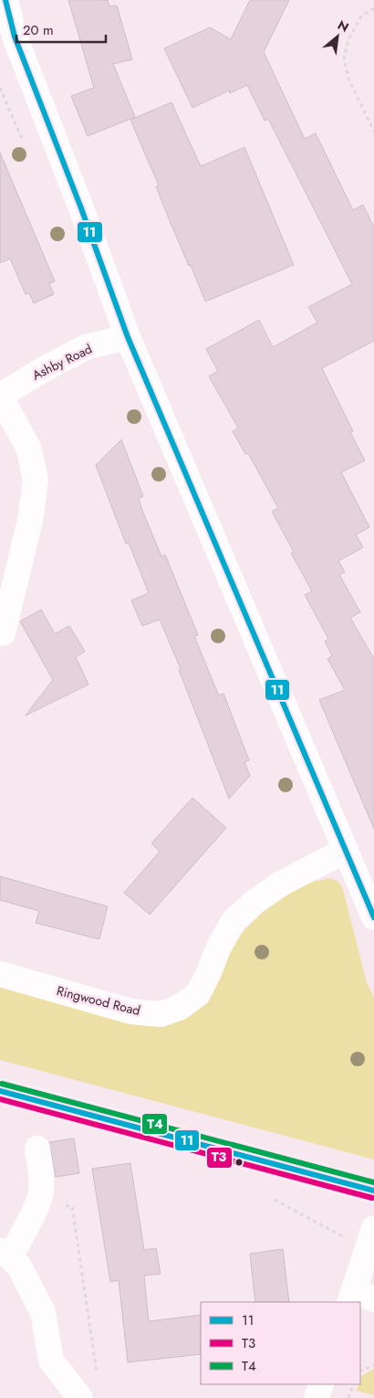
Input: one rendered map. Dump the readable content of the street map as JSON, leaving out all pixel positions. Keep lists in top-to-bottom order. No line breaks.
{"streets":{"street":["Ashby Road","Ringwood Road"]},"lines":["transit line 11","transit line T4","transit line T3"],"legend":["11","T3","T4"],"scale_bar":"20 m","north":"top right"}
